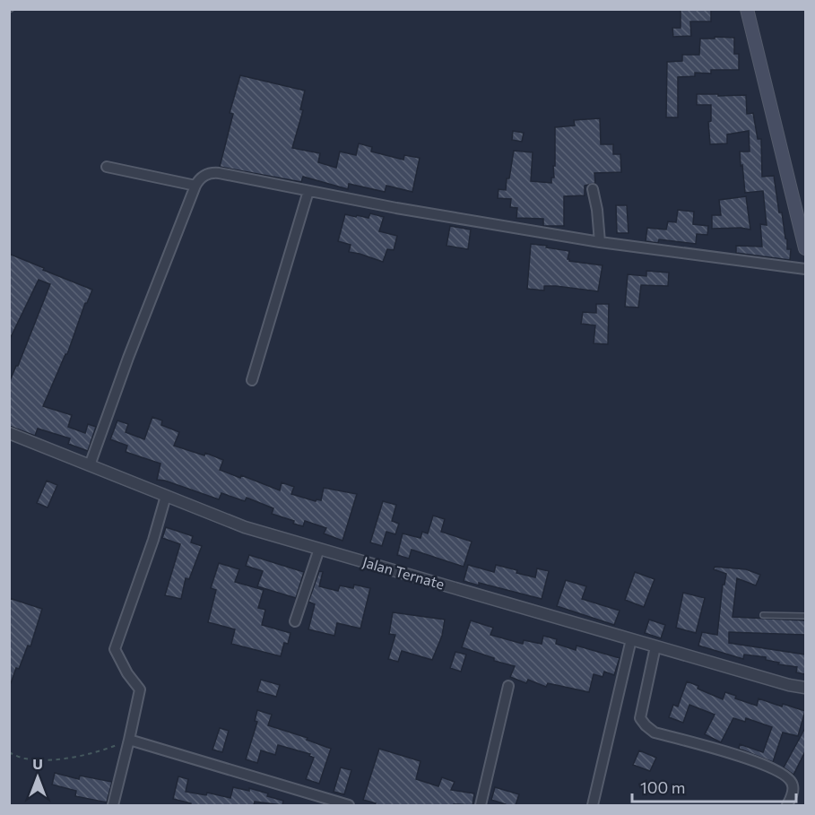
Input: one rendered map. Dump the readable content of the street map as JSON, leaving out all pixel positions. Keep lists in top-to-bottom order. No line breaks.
{"streets":{"street":["Jalan Ternate"]},"scale_bar":"100 m","north":"top"}
